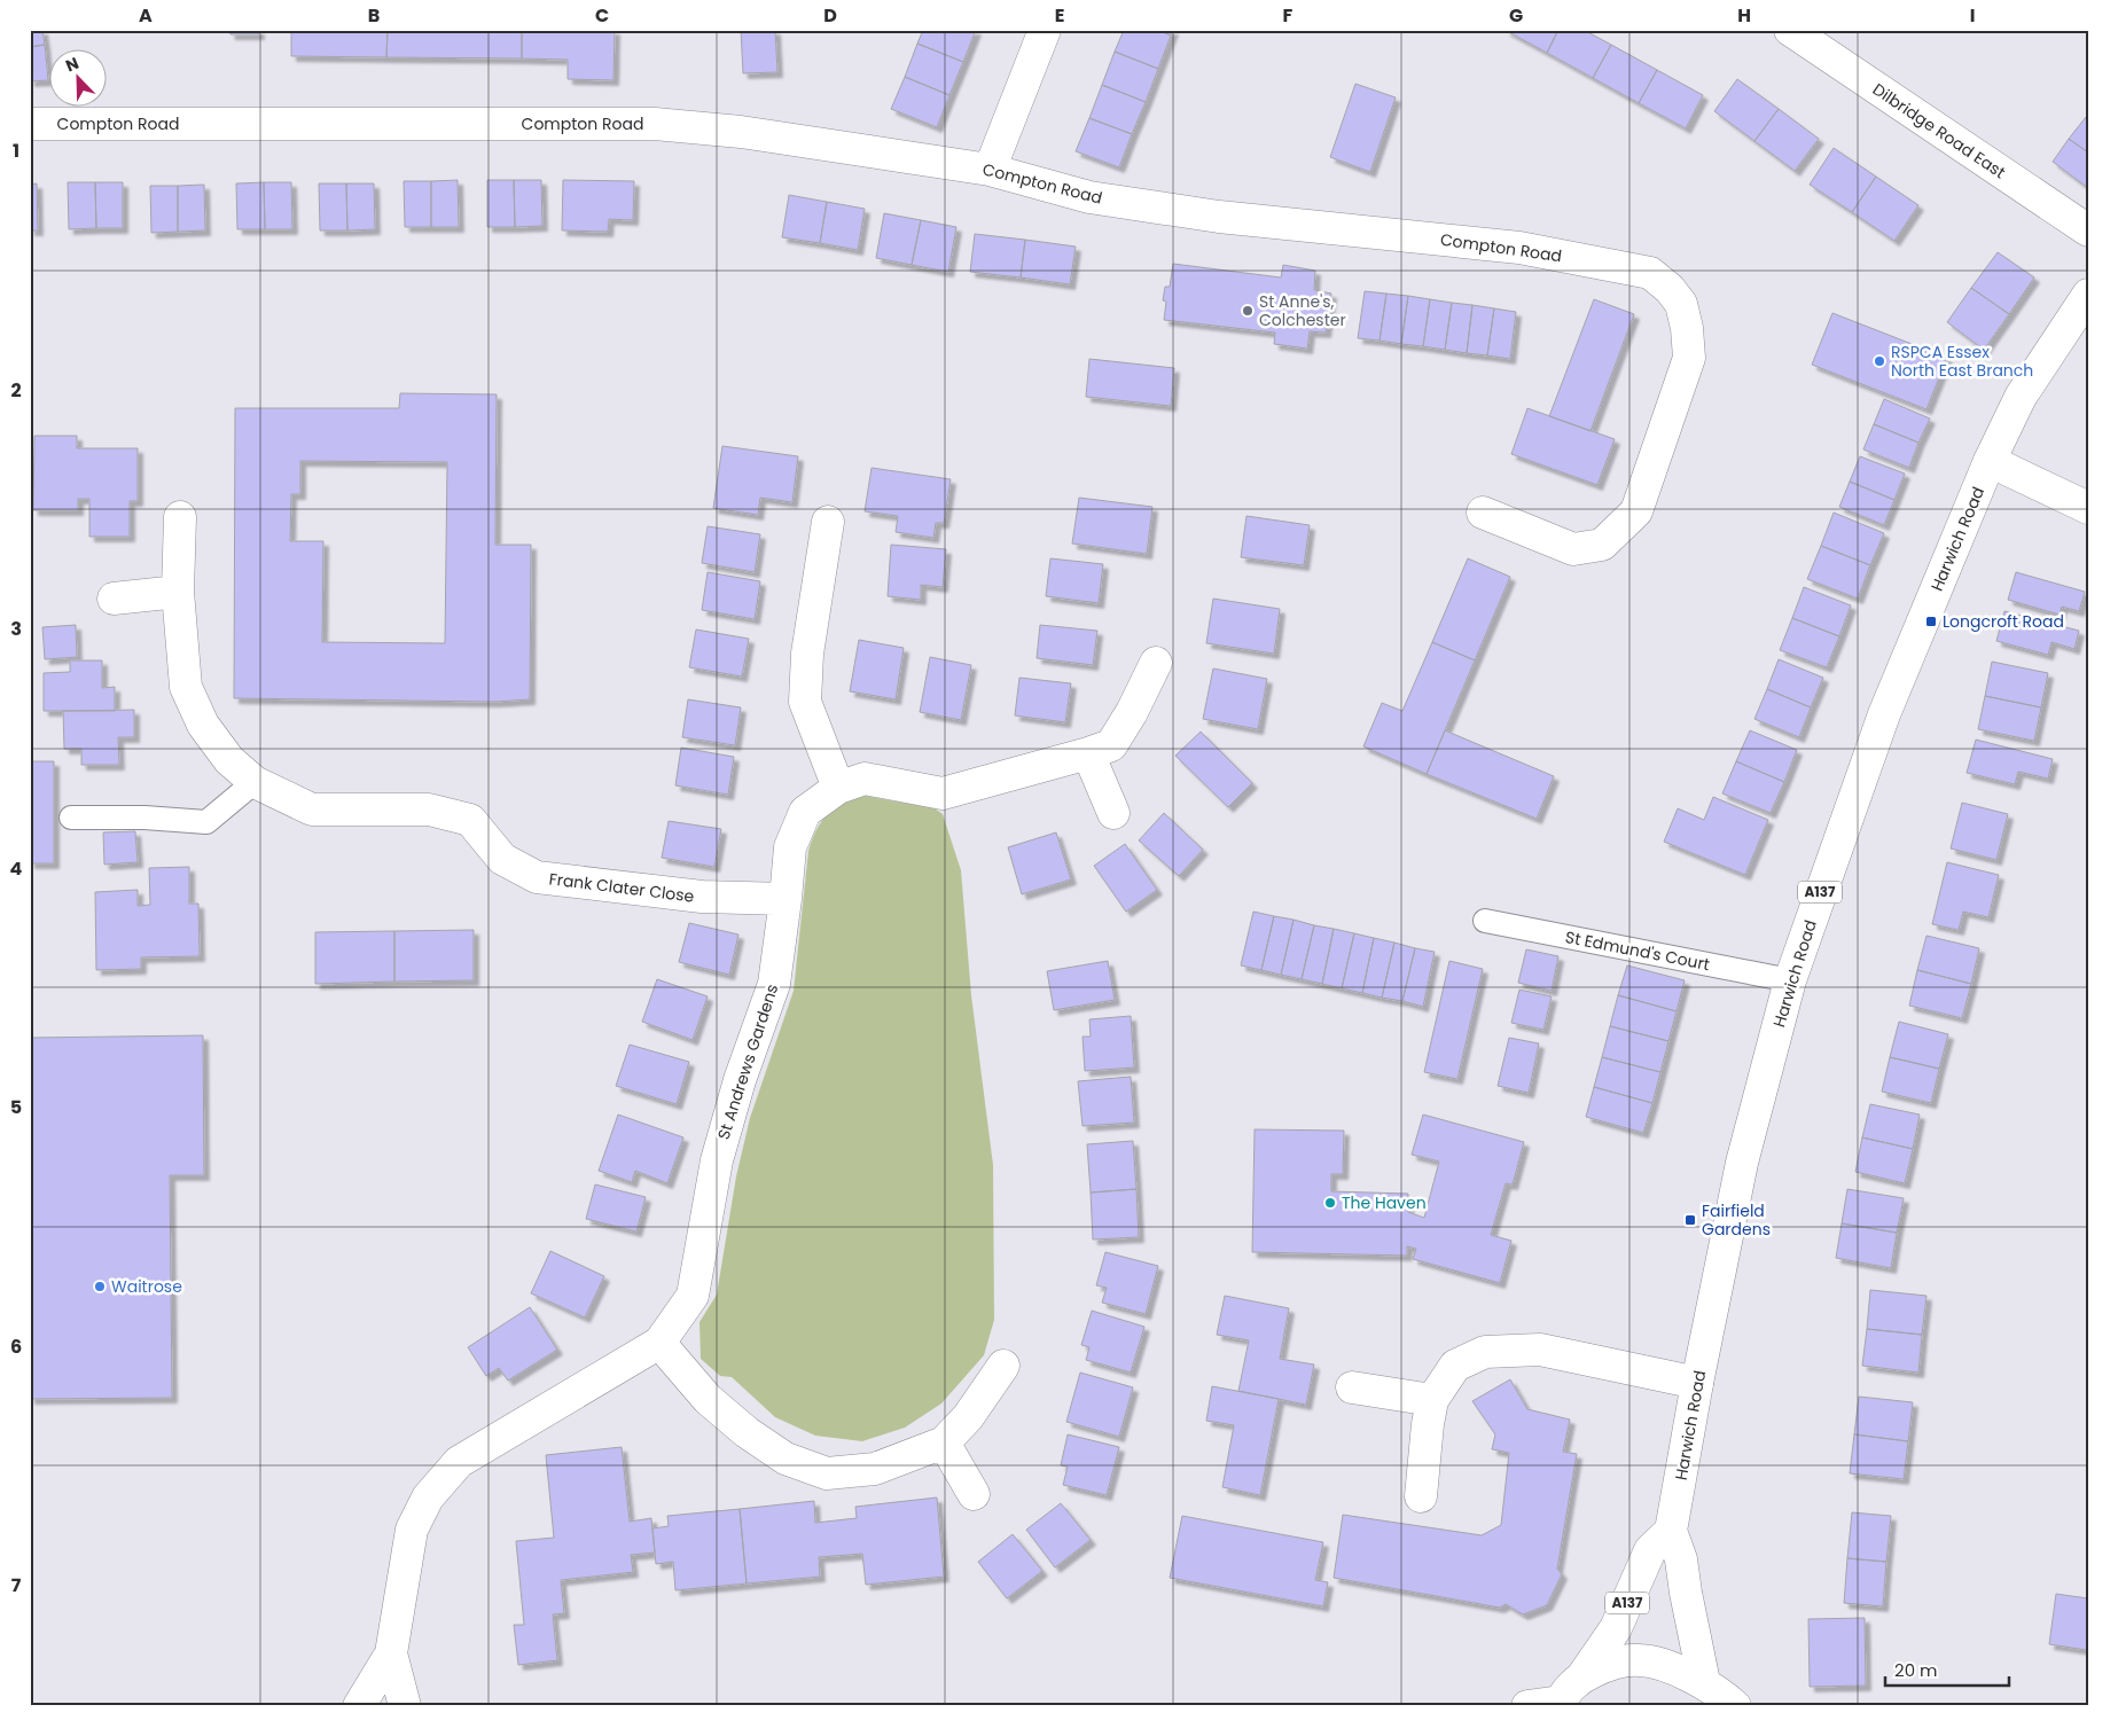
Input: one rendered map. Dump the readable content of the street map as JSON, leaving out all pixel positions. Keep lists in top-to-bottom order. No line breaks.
{"streets":{"street":["Compton Road","Dilbridge Road East","Harwich Road","Frank Clater Close","A137","St Andrews Gardens"],"lane":["St Edmund's Court"]},"crossings":[["Harwich Road","A137"],["Harwich Road","St Edmund's Court"],["Frank Clater Close","St Andrews Gardens"]],"places":{"other":["St Anne's, Colchester","RSPCA Essex North East Branch","The Haven","Waitrose"],"transit":["Longcroft Road","Fairfield Gardens"]},"scale_bar":"20 m","north":"top left","grid":{"columns":["A","B","C","D","E","F","G","H","I"],"rows":["1","2","3","4","5","6","7"]}}
